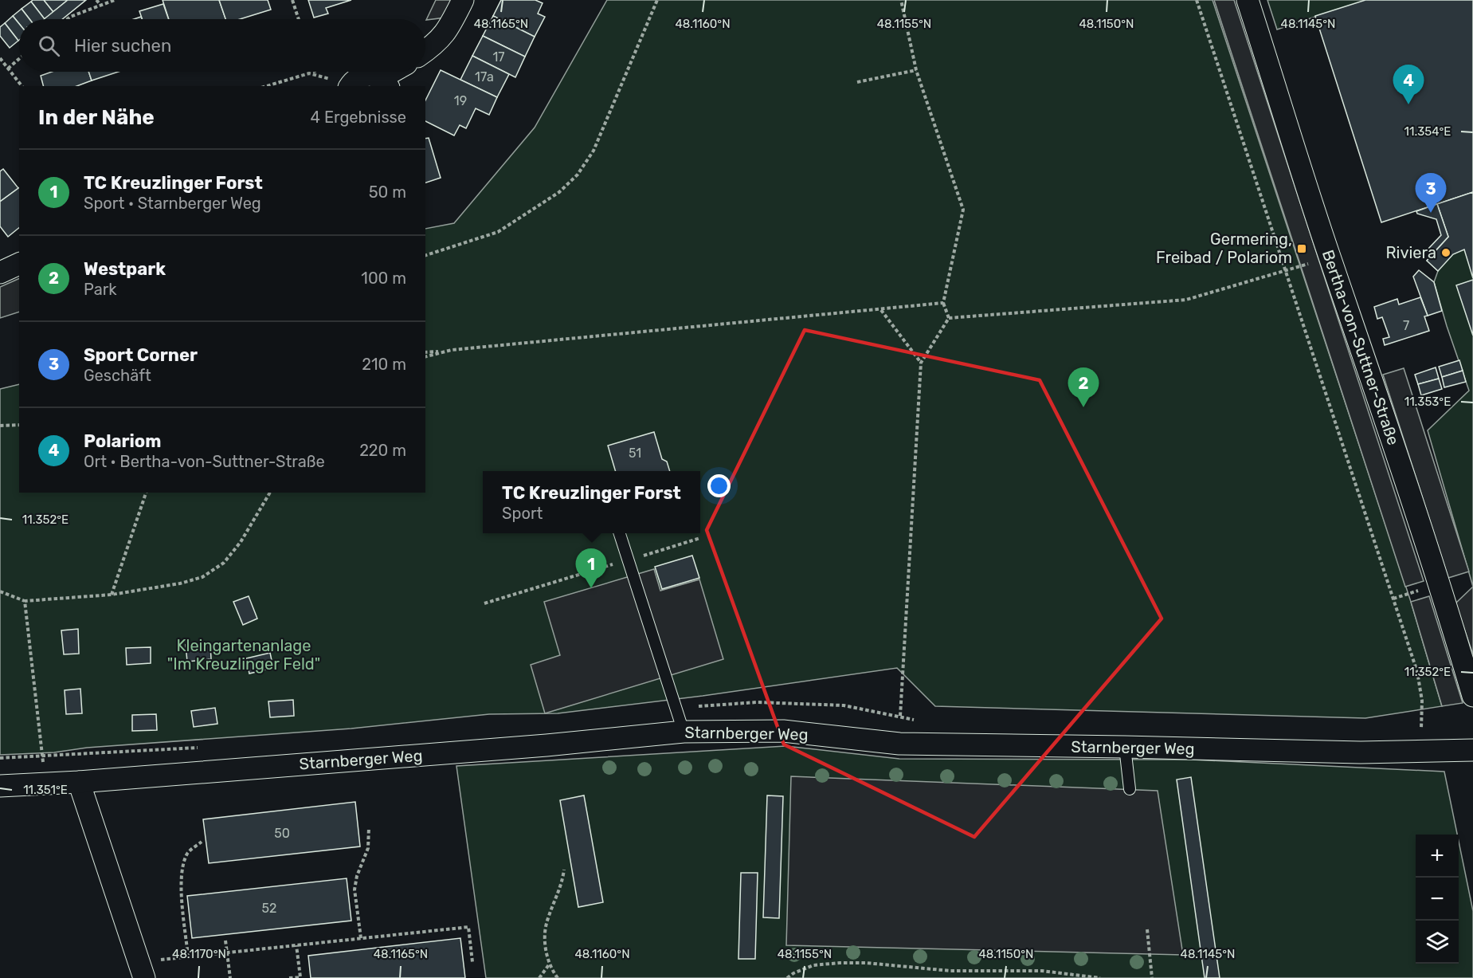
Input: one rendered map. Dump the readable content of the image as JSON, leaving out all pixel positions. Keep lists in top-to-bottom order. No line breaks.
{"streets":{"street":["Bertha-von-Suttner-Straße","Starnberger Weg"]},"parks":["Kleingartenanlage \"Im Kreuzlinger Feld\""],"places":{"transit":["Germering, Freibad / Polariom"],"other":["Riviera"]},"house_numbers":["17","17a","19","7","51","50","52"],"page":{"search":"Hier suchen","pins":["4","3","2","1"],"heading":["In der Nähe","4 Ergebnisse"],"list":[{"mark":"1","name":"TC Kreuzlinger Forst","note":"Sport · Starnberger Weg","value":"50 m"},{"mark":"2","name":"Westpark","note":"Park","value":"100 m"},{"mark":"3","name":"Sport Corner","note":"Geschäft","value":"210 m"},{"mark":"4","name":"Polariom","note":"Ort · Bertha-von-Suttner-Straße","value":"220 m"}],"popup":["TC Kreuzlinger Forst","Sport"],"map_buttons":["+","−"]},"coordinates":["48.1165°N","48.1160°N","48.1155°N","48.1150°N","48.1145°N","11.354°E","11.353°E","11.352°E","11.351°E","48.1170°N"]}
